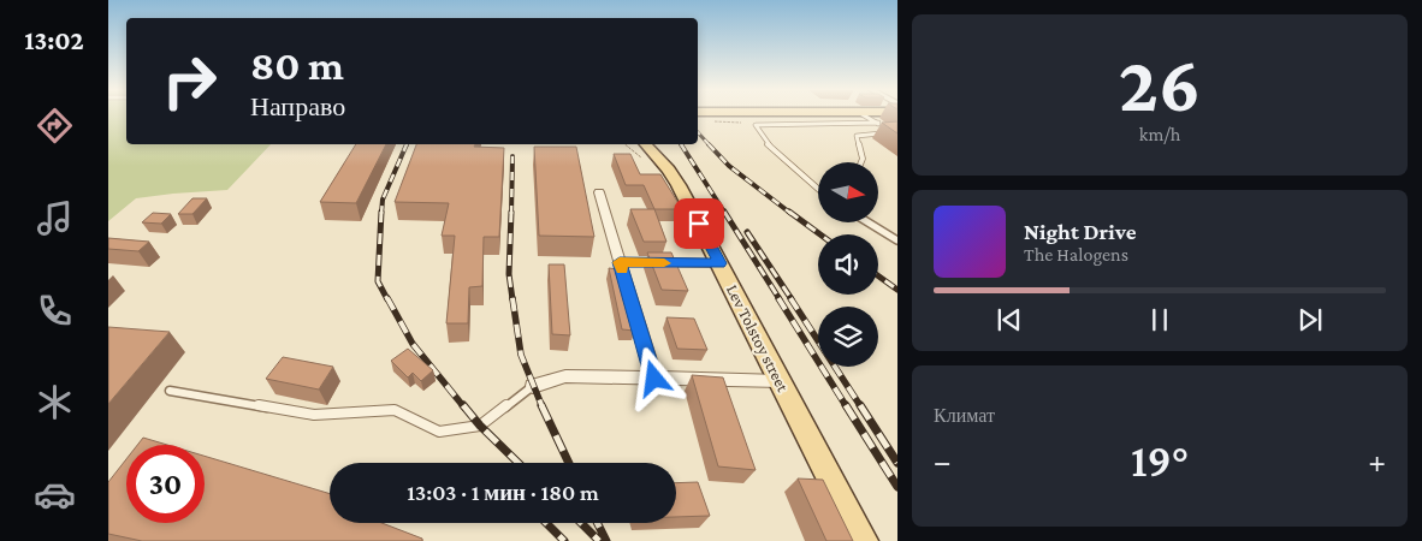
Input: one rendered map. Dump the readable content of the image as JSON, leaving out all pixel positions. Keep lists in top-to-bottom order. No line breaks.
{"streets":{"main road":["Lev Tolstoy street"]},"north":"right","page":{"tabs":"13:02","tile":[["26","km/h"],"Климат"],"turn":["80 m","Направо"],"song":["Night Drive","The Halogens"],"heat":["−","19°","+"],"limit":"30","trip":"13:03 · 1 мин · 180 m"}}
